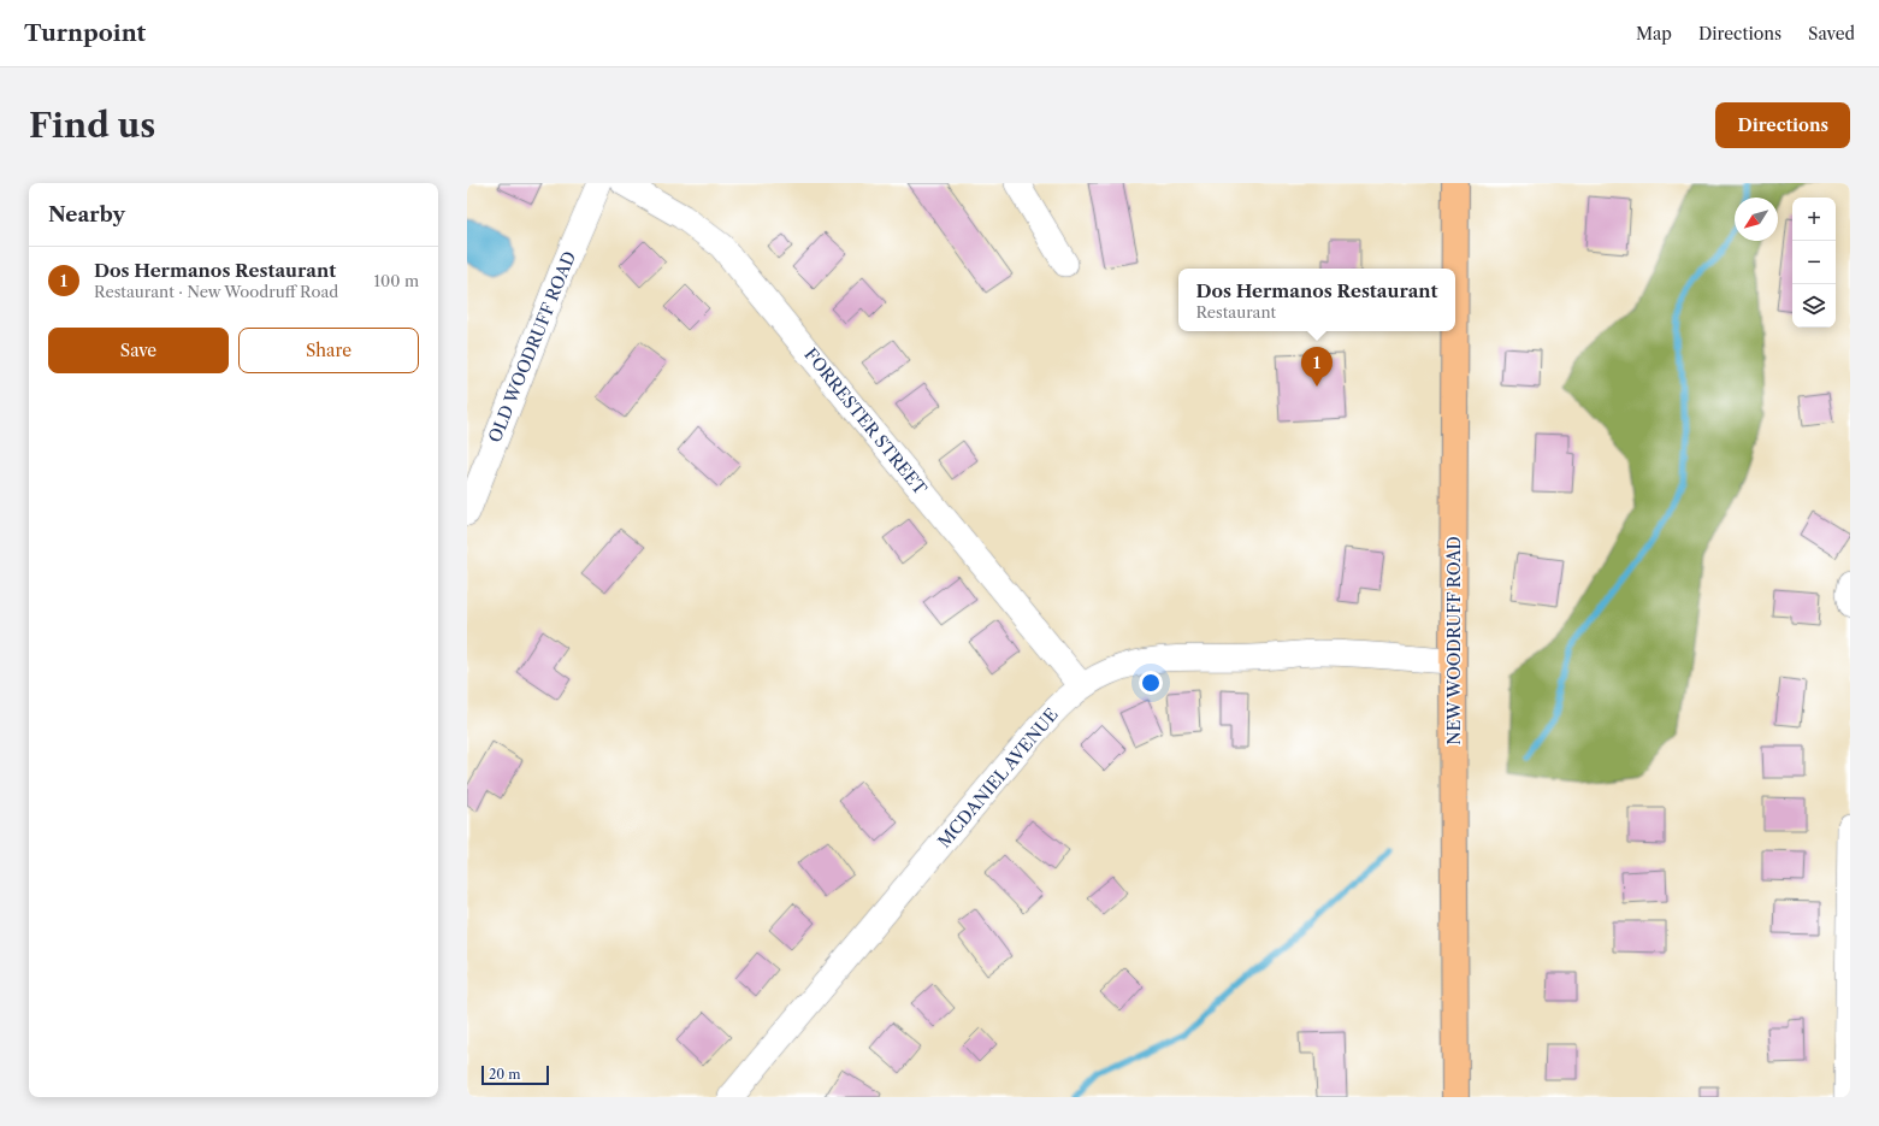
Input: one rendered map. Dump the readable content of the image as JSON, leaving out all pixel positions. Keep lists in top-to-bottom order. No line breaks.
{"streets":{"main road":["NEW WOODRUFF ROAD"],"street":["OLD WOODRUFF ROAD","FORRESTER STREET","MCDANIEL AVENUE"]},"crossings":[["FORRESTER STREET","MCDANIEL AVENUE"],["NEW WOODRUFF ROAD","MCDANIEL AVENUE"]],"scale_bar":"20 m","north":"bottom left","page":{"header":"Turnpoint","nav":["Map","Directions","Saved"],"buttons":["Directions",["Save","Share"]],"title":"Find us","heading":"Nearby","map_buttons":["+","−"],"list":[{"mark":"1","name":"Dos Hermanos Restaurant","note":"Restaurant · New Woodruff Road","value":"100 m"}],"popup":["Dos Hermanos Restaurant","Restaurant"],"pins":"1","scale":"20 m"}}
